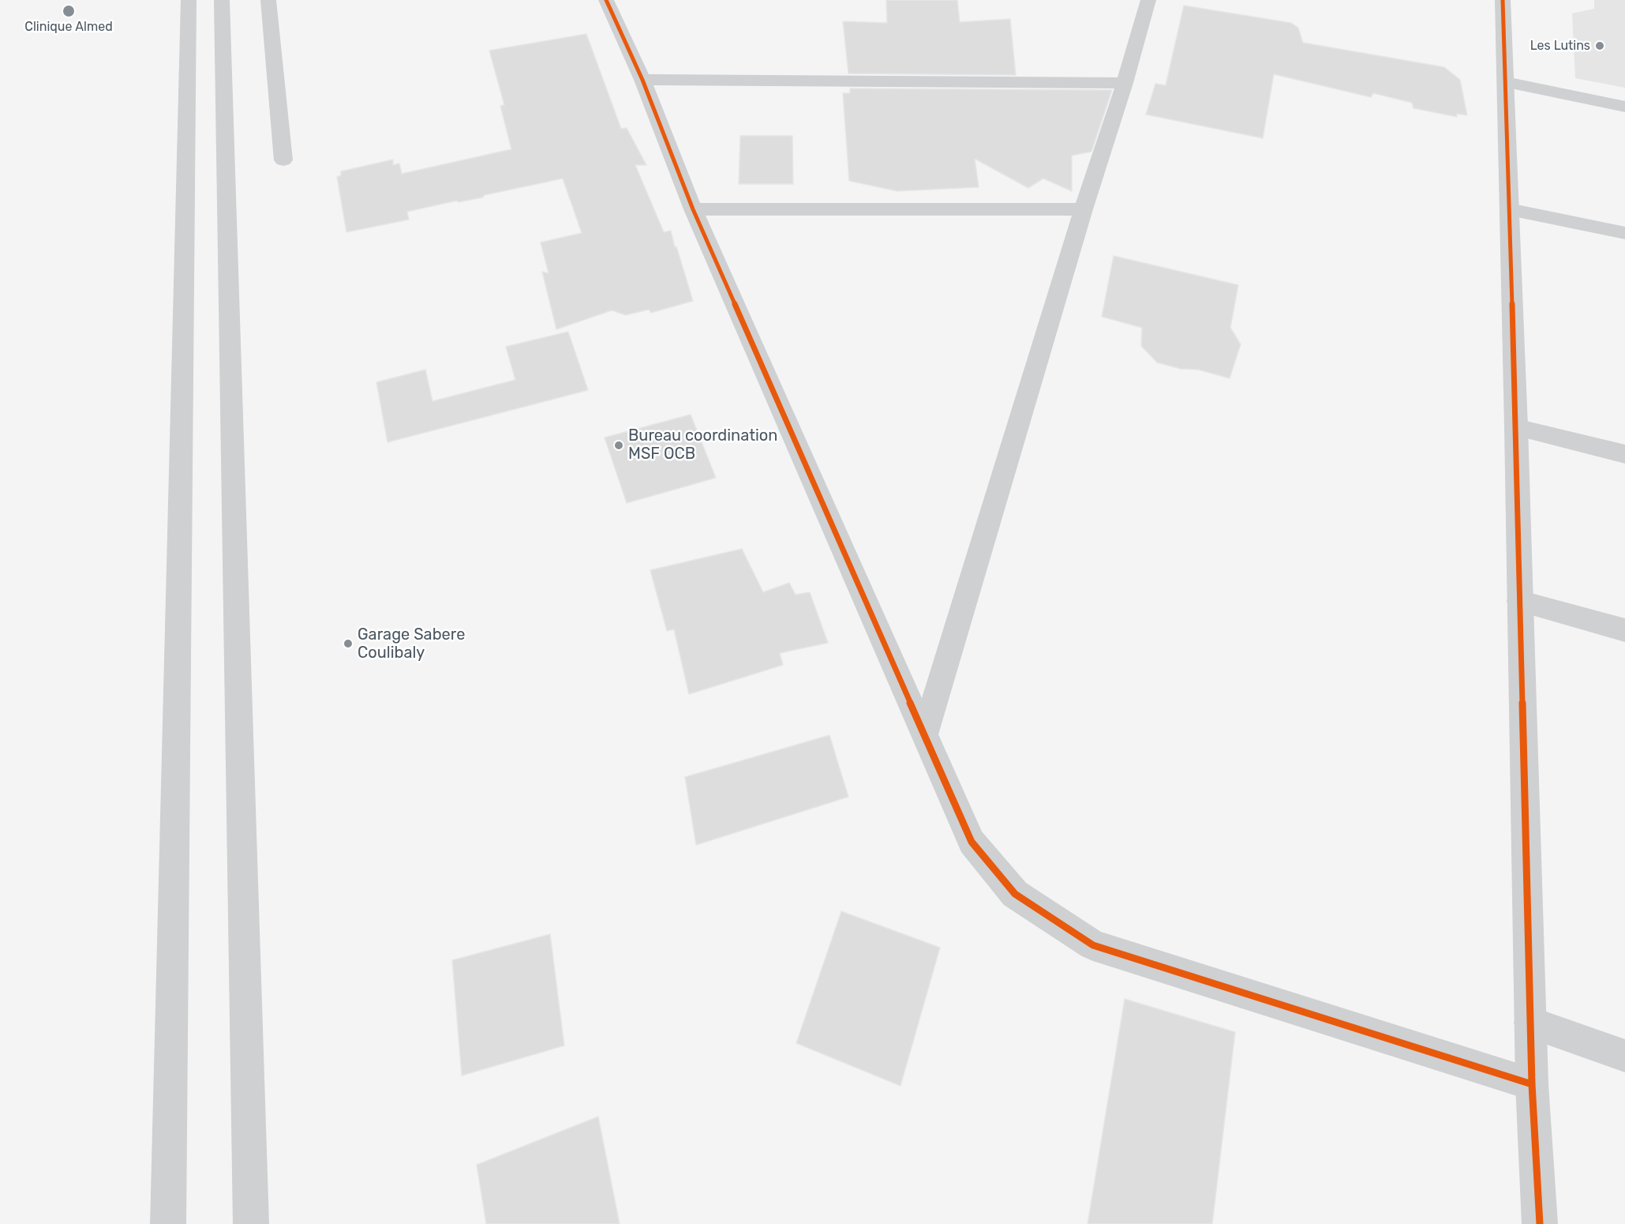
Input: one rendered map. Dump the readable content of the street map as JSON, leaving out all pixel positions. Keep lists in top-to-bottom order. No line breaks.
{"places":["Clinique Almed","Les Lutins","Bureau coordination MSF OCB","Garage Sabere Coulibaly"]}
